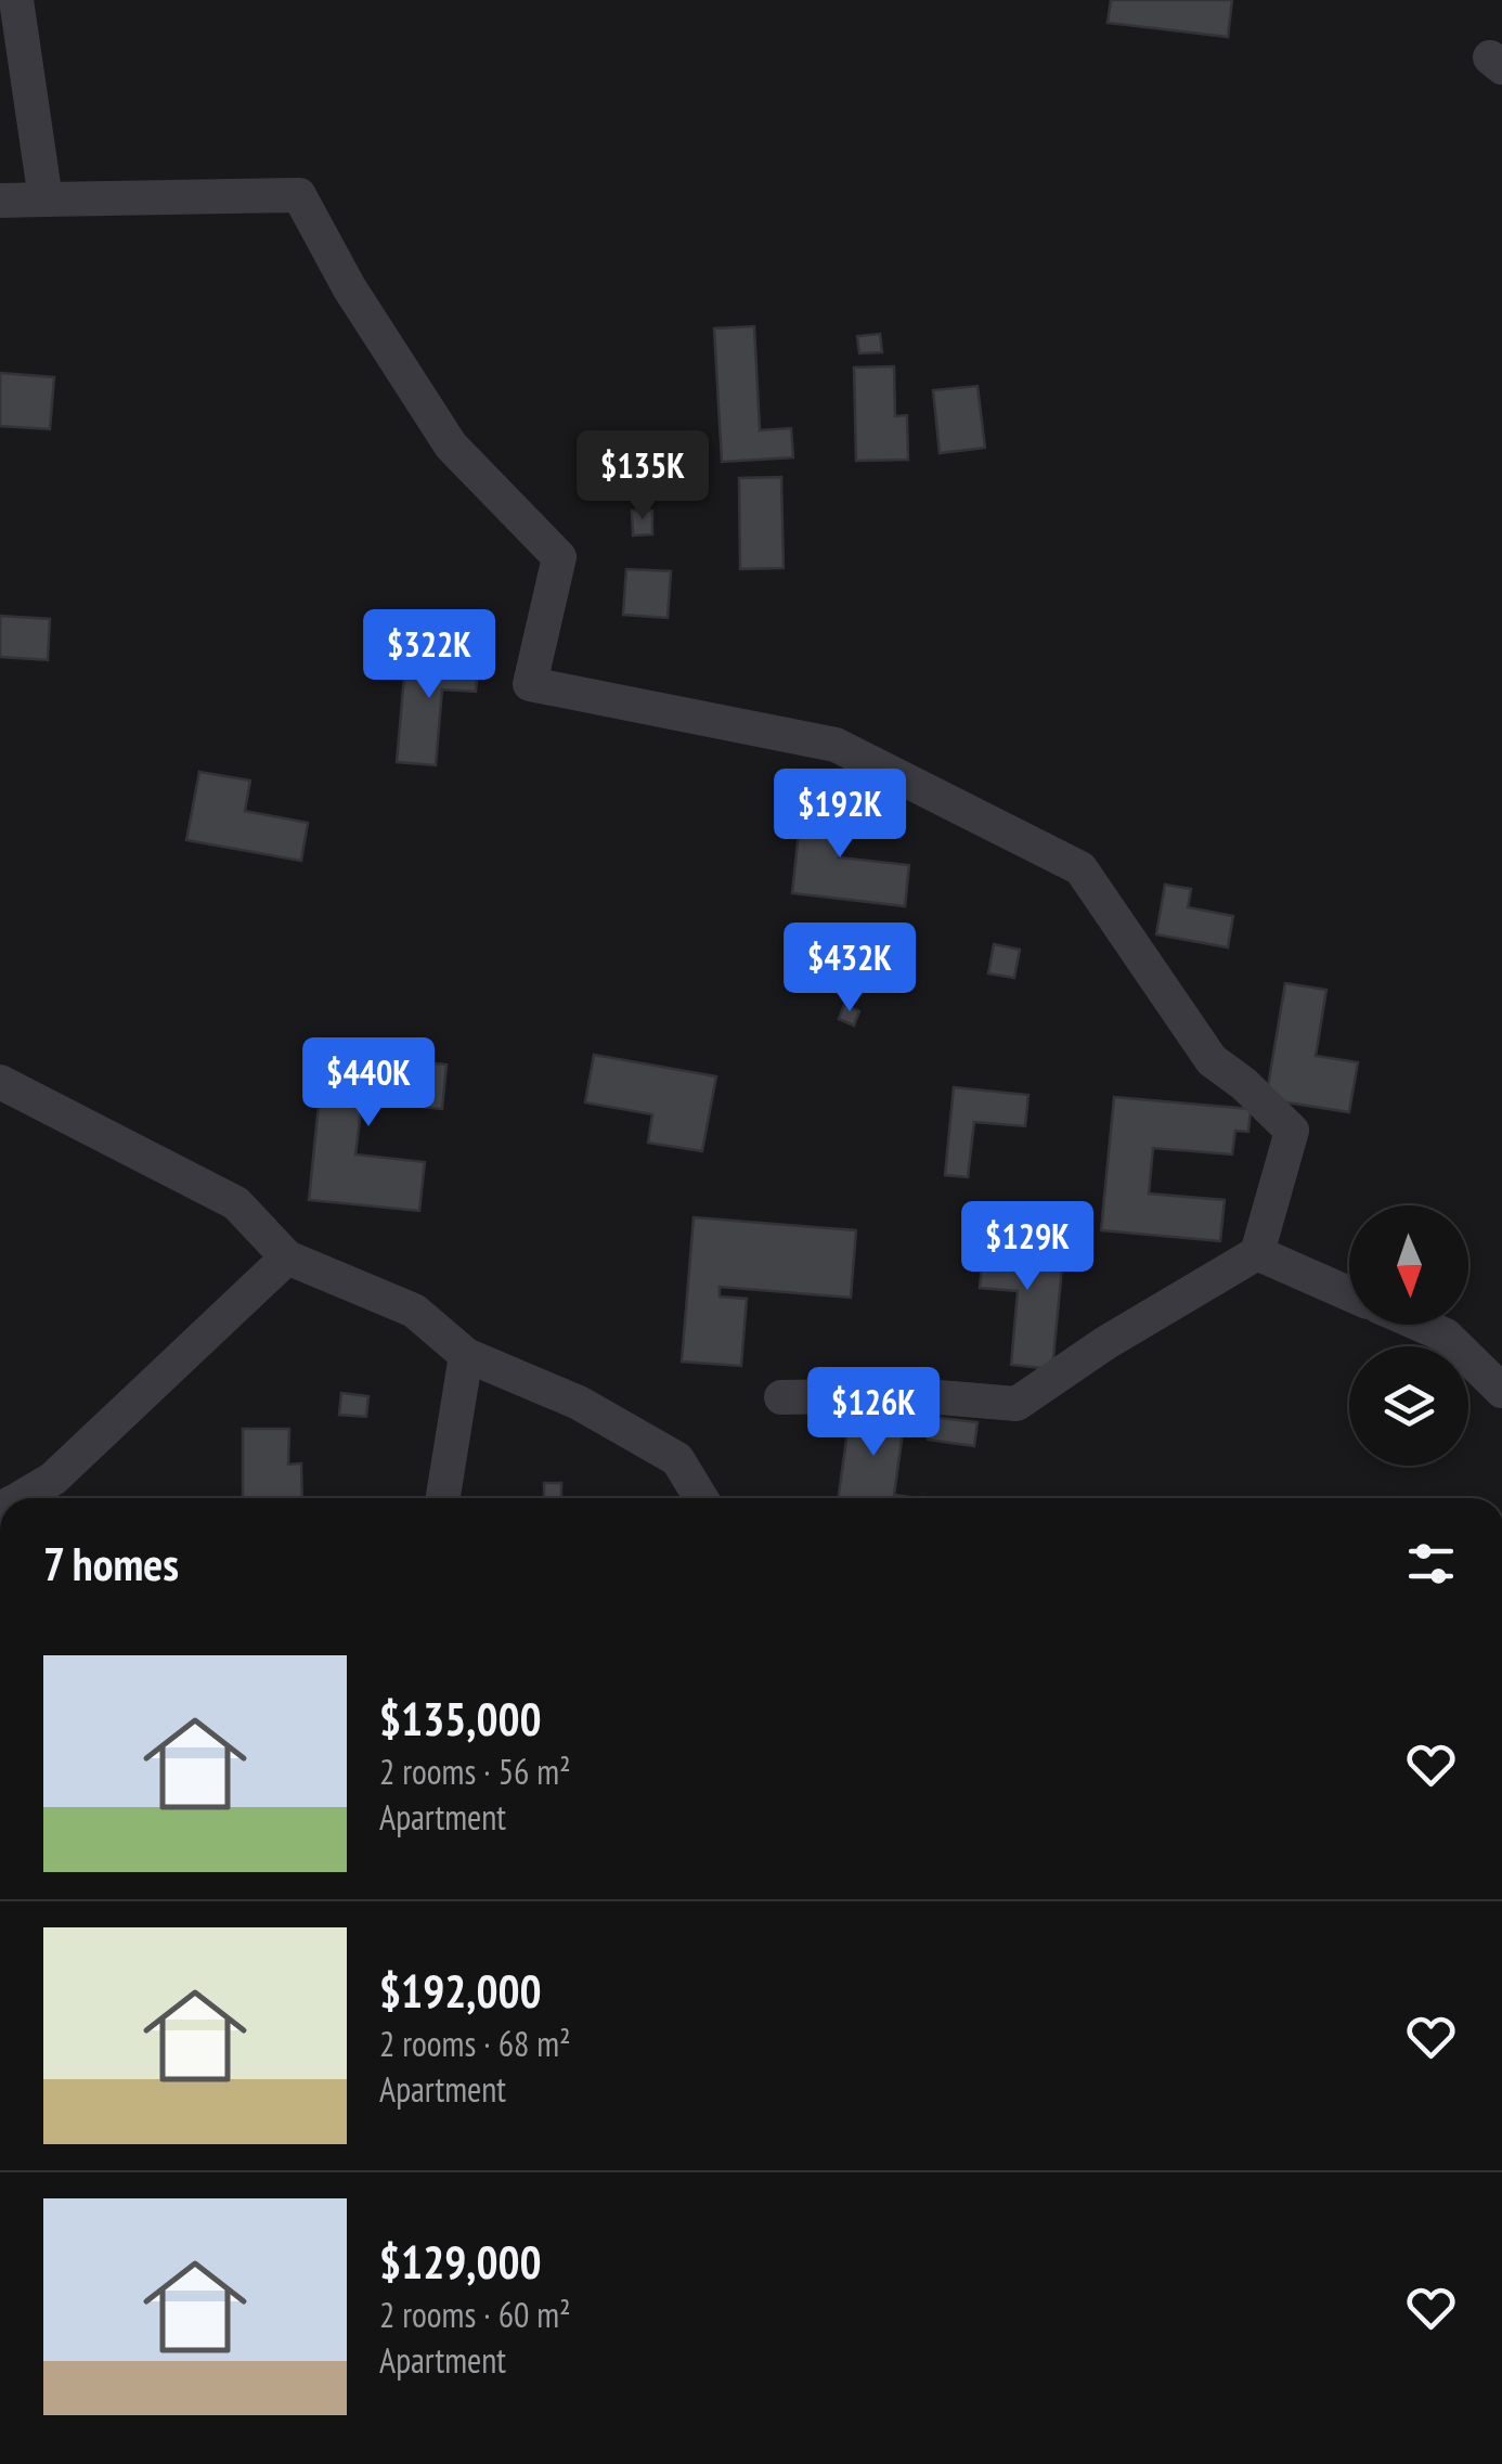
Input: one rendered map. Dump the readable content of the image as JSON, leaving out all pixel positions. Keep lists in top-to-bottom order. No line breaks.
{"north":"bottom","page":{"price":["$135K","$322K","$192K","$432K","$440K","$129K","$126K"],"heading":"7 homes","list":[{"name":"$135,000","note":"2 rooms · 56 m² · Apartment"},{"name":"$192,000","note":"2 rooms · 68 m² · Apartment"},{"name":"$129,000","note":"2 rooms · 60 m² · Apartment"}]}}
